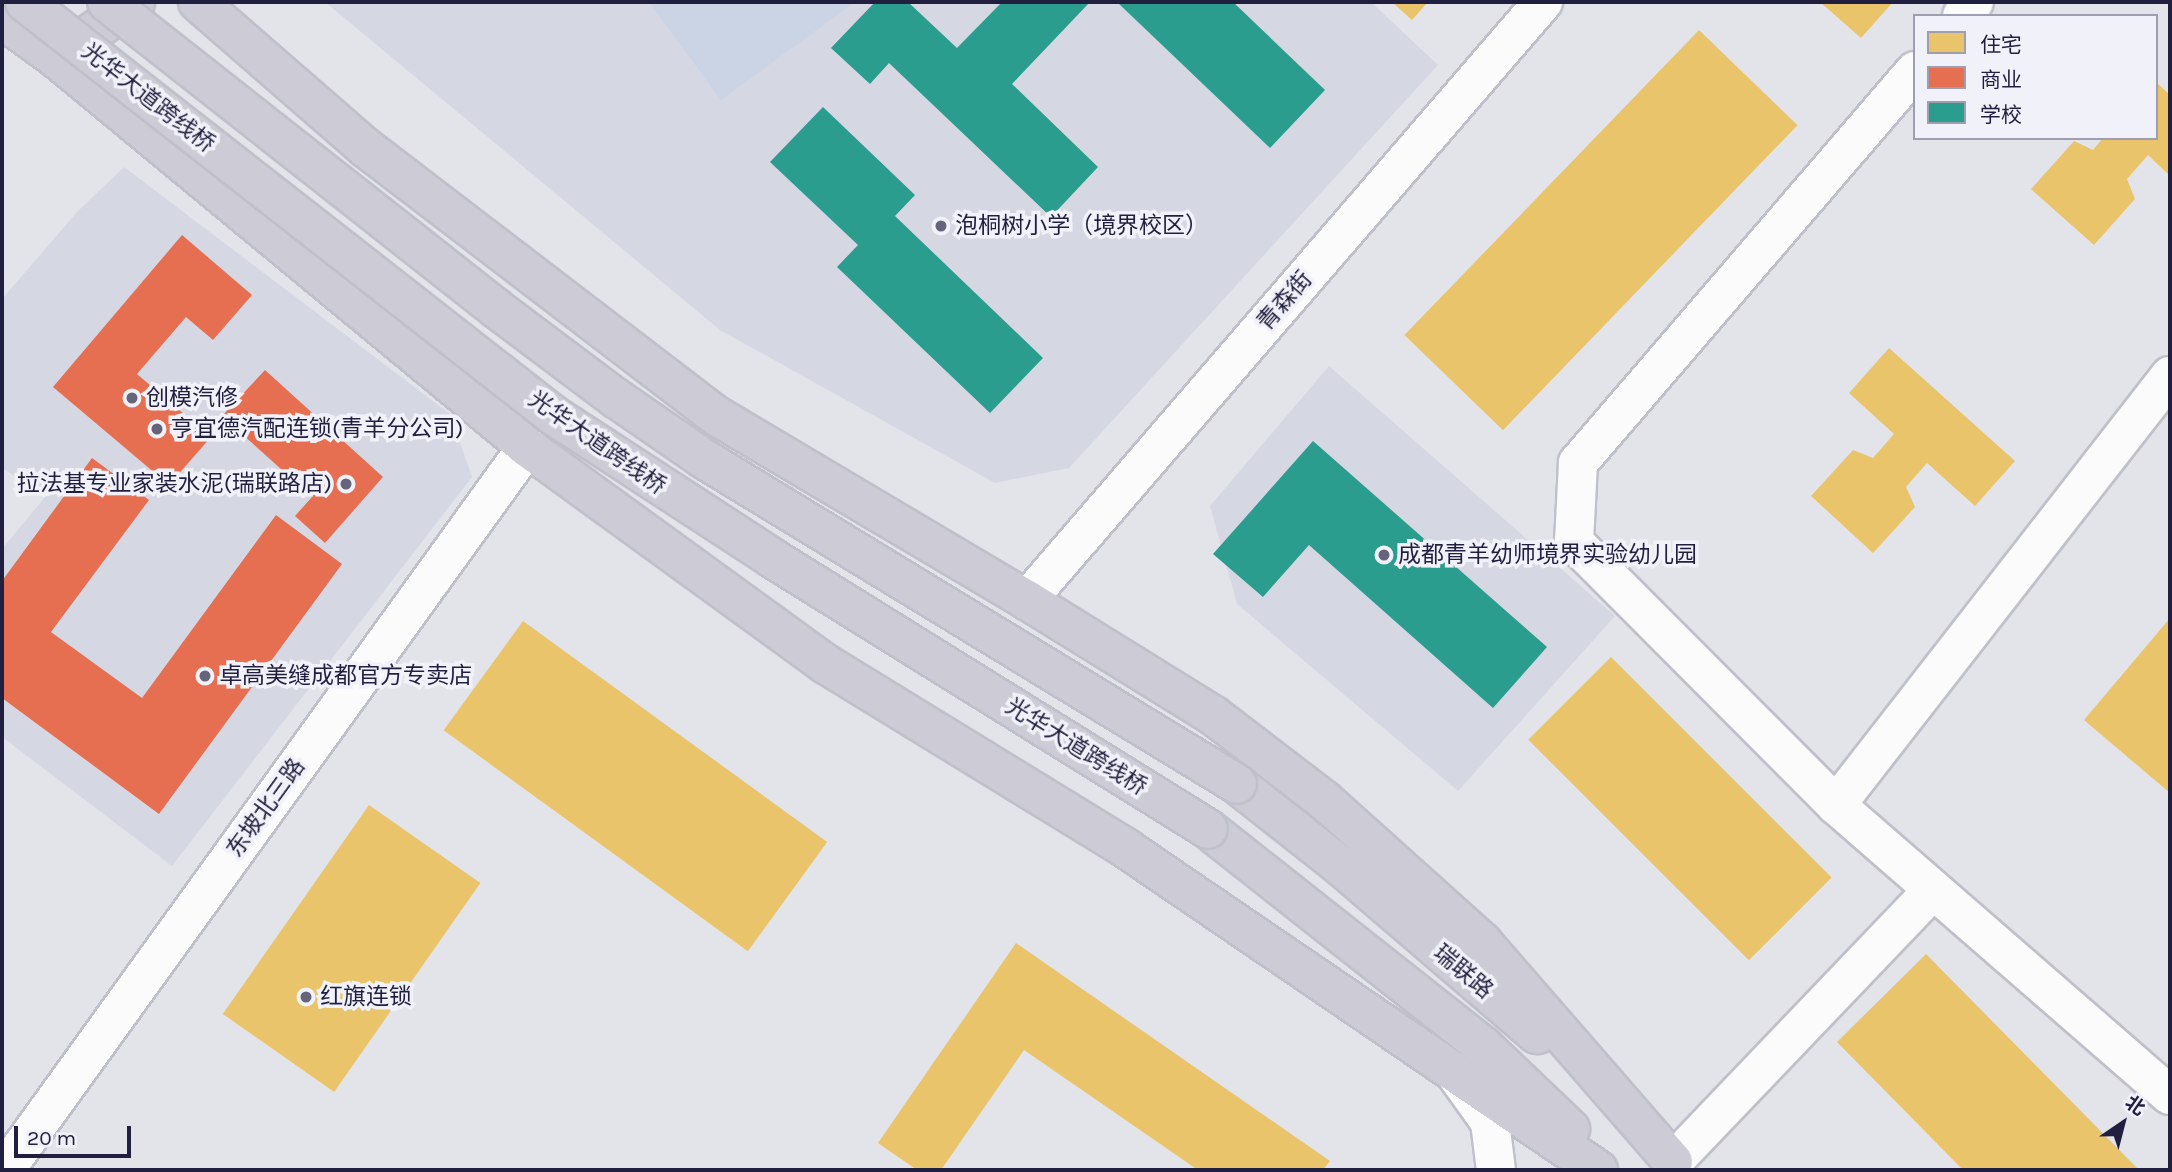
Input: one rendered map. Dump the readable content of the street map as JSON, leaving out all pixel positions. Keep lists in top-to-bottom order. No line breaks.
{"streets":{"main road":["光华大道跨线桥","瑞联路"],"street":["青森街","东坡北三路"]},"crossings":[["光华大道跨线桥","瑞联路"]],"places":["泡桐树小学（境界校区）","创模汽修","亨宜德汽配连锁(青羊分公司)","拉法基专业家装水泥(瑞联路店)","成都青羊幼师境界实验幼儿园","卓高美缝成都官方专卖店","红旗连锁"],"legend":["住宅","商业","学校"],"scale_bar":"20 m","north":"top right"}
